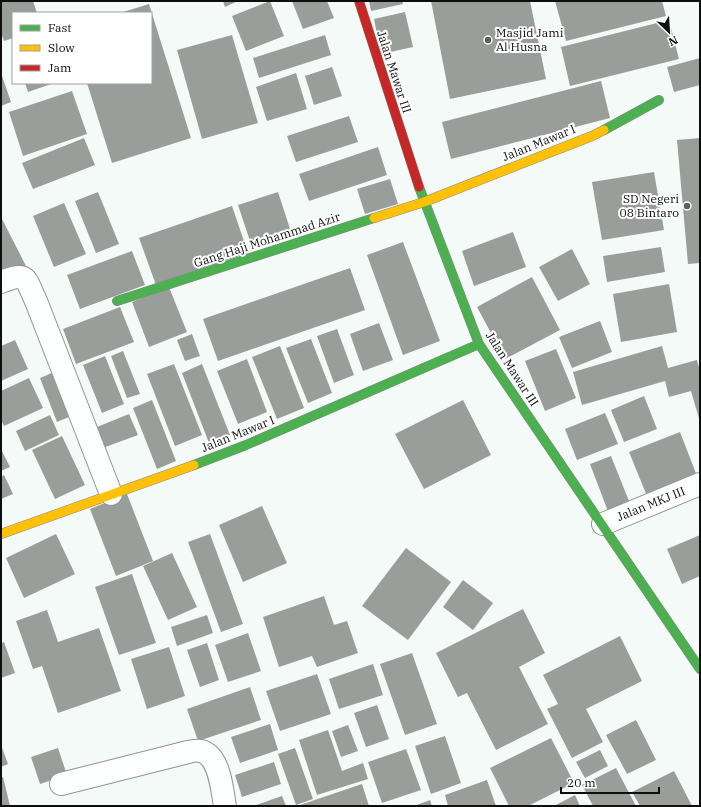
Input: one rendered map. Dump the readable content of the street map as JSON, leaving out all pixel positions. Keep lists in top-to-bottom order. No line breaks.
{"streets":{"street":["Jalan Mawar III","Jalan Mawar I","Gang Haji Mohammad Azir","Jalan MKJ III"]},"crossings":[["Jalan Mawar III","Jalan Mawar I"],["Jalan Mawar III","Gang Haji Mohammad Azir"],["Jalan Mawar III","Jalan MKJ III"],["Jalan Mawar I","Gang Haji Mohammad Azir"]],"places":["Masjid Jami Al Husna","SD Negeri 08 Bintaro"],"legend":["Fast","Slow","Jam"],"scale_bar":"20 m","north":"bottom right"}
